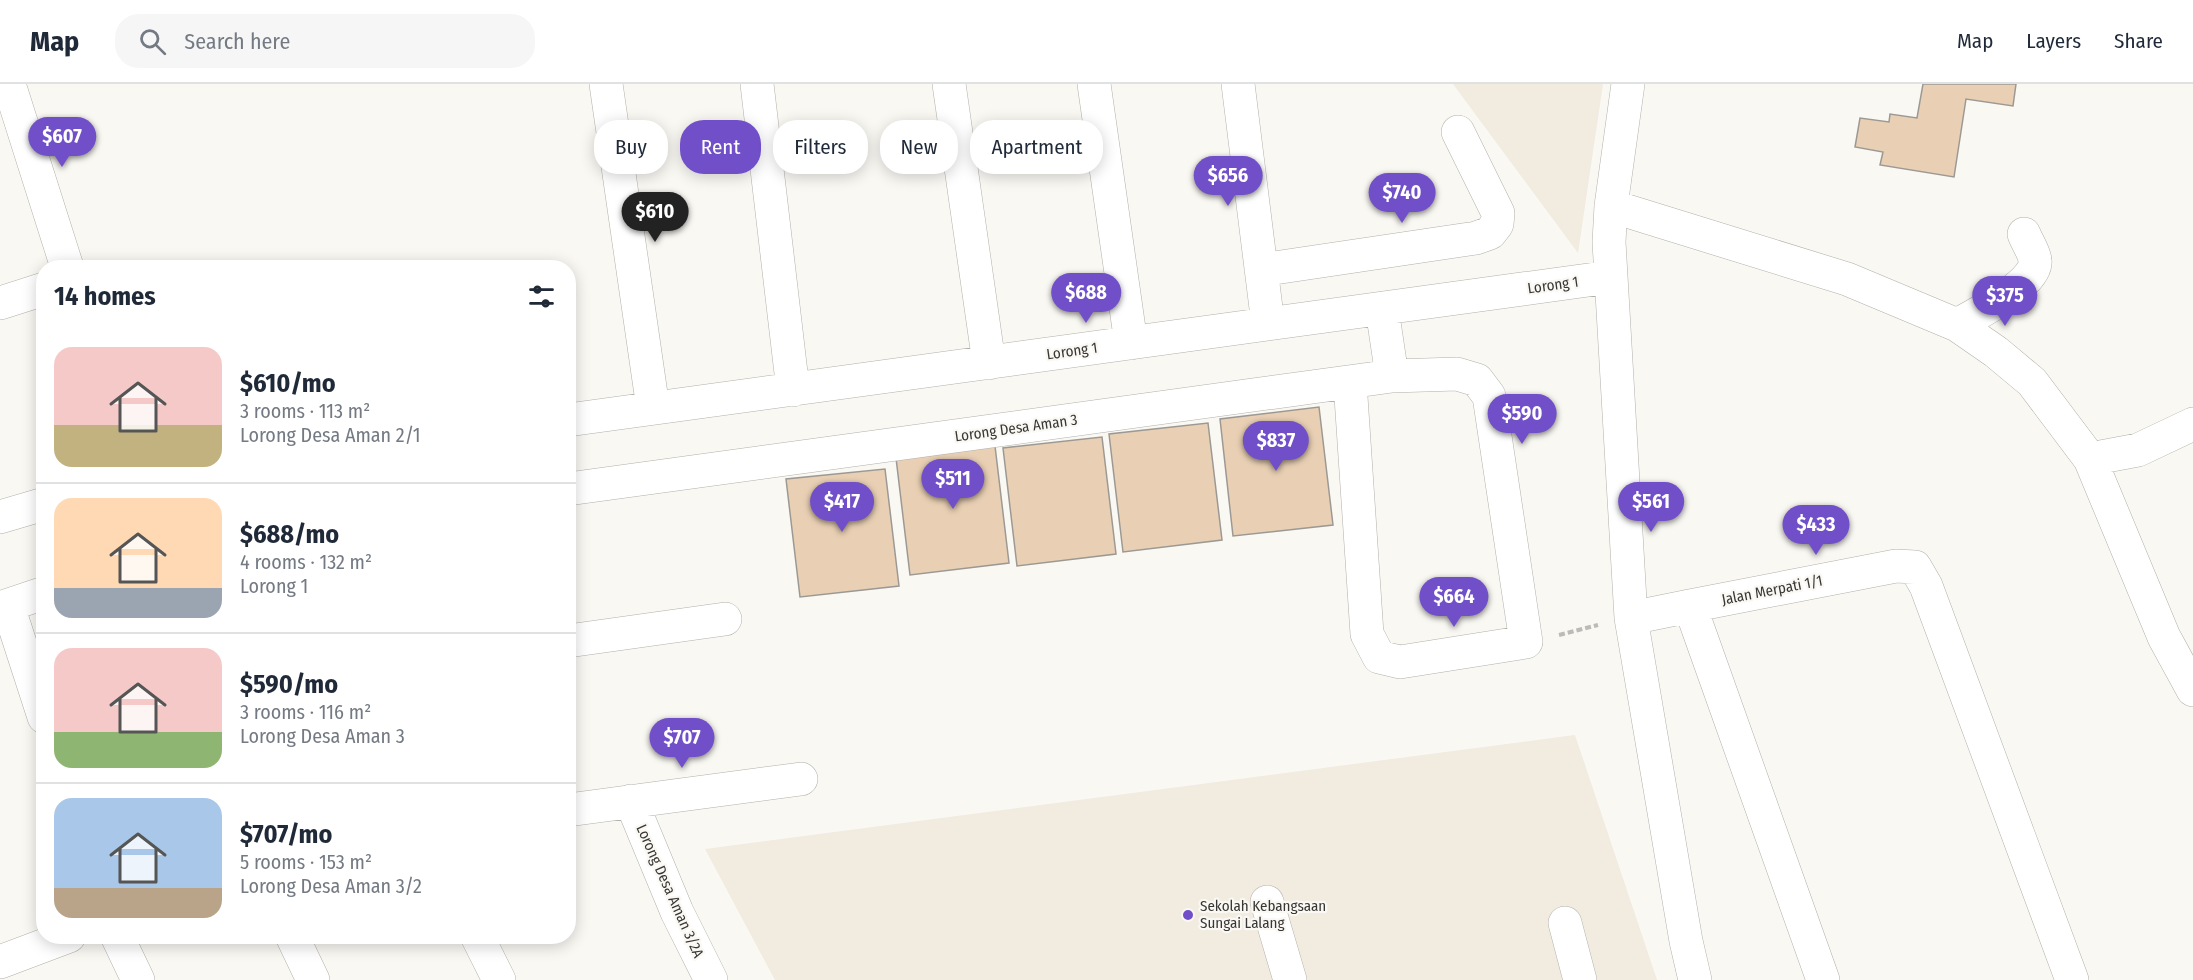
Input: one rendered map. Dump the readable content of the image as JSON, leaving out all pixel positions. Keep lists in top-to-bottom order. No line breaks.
{"streets":{"street":["Lorong 1","Lorong Desa Aman 3","Jalan Merpati 1/1","Lorong Desa Aman 3/2A"]},"places":["Sekolah Kebangsaan Sungai Lalang"],"page":{"header":"Map","search":"Search here","nav":["Map","Layers","Share"],"price":["$607","$656","$740","$610","$688","$375","$590","$837","$511","$417","$561","$433","$664","$707"],"chip":["Buy","Rent","Filters","New","Apartment"],"heading":"14 homes","list":[{"name":"$610/mo","note":"3 rooms · 113 m² · Lorong Desa Aman 2/1"},{"name":"$688/mo","note":"4 rooms · 132 m² · Lorong 1"},{"name":"$590/mo","note":"3 rooms · 116 m² · Lorong Desa Aman 3"},{"name":"$707/mo","note":"5 rooms · 153 m² · Lorong Desa Aman 3/2"}]}}
